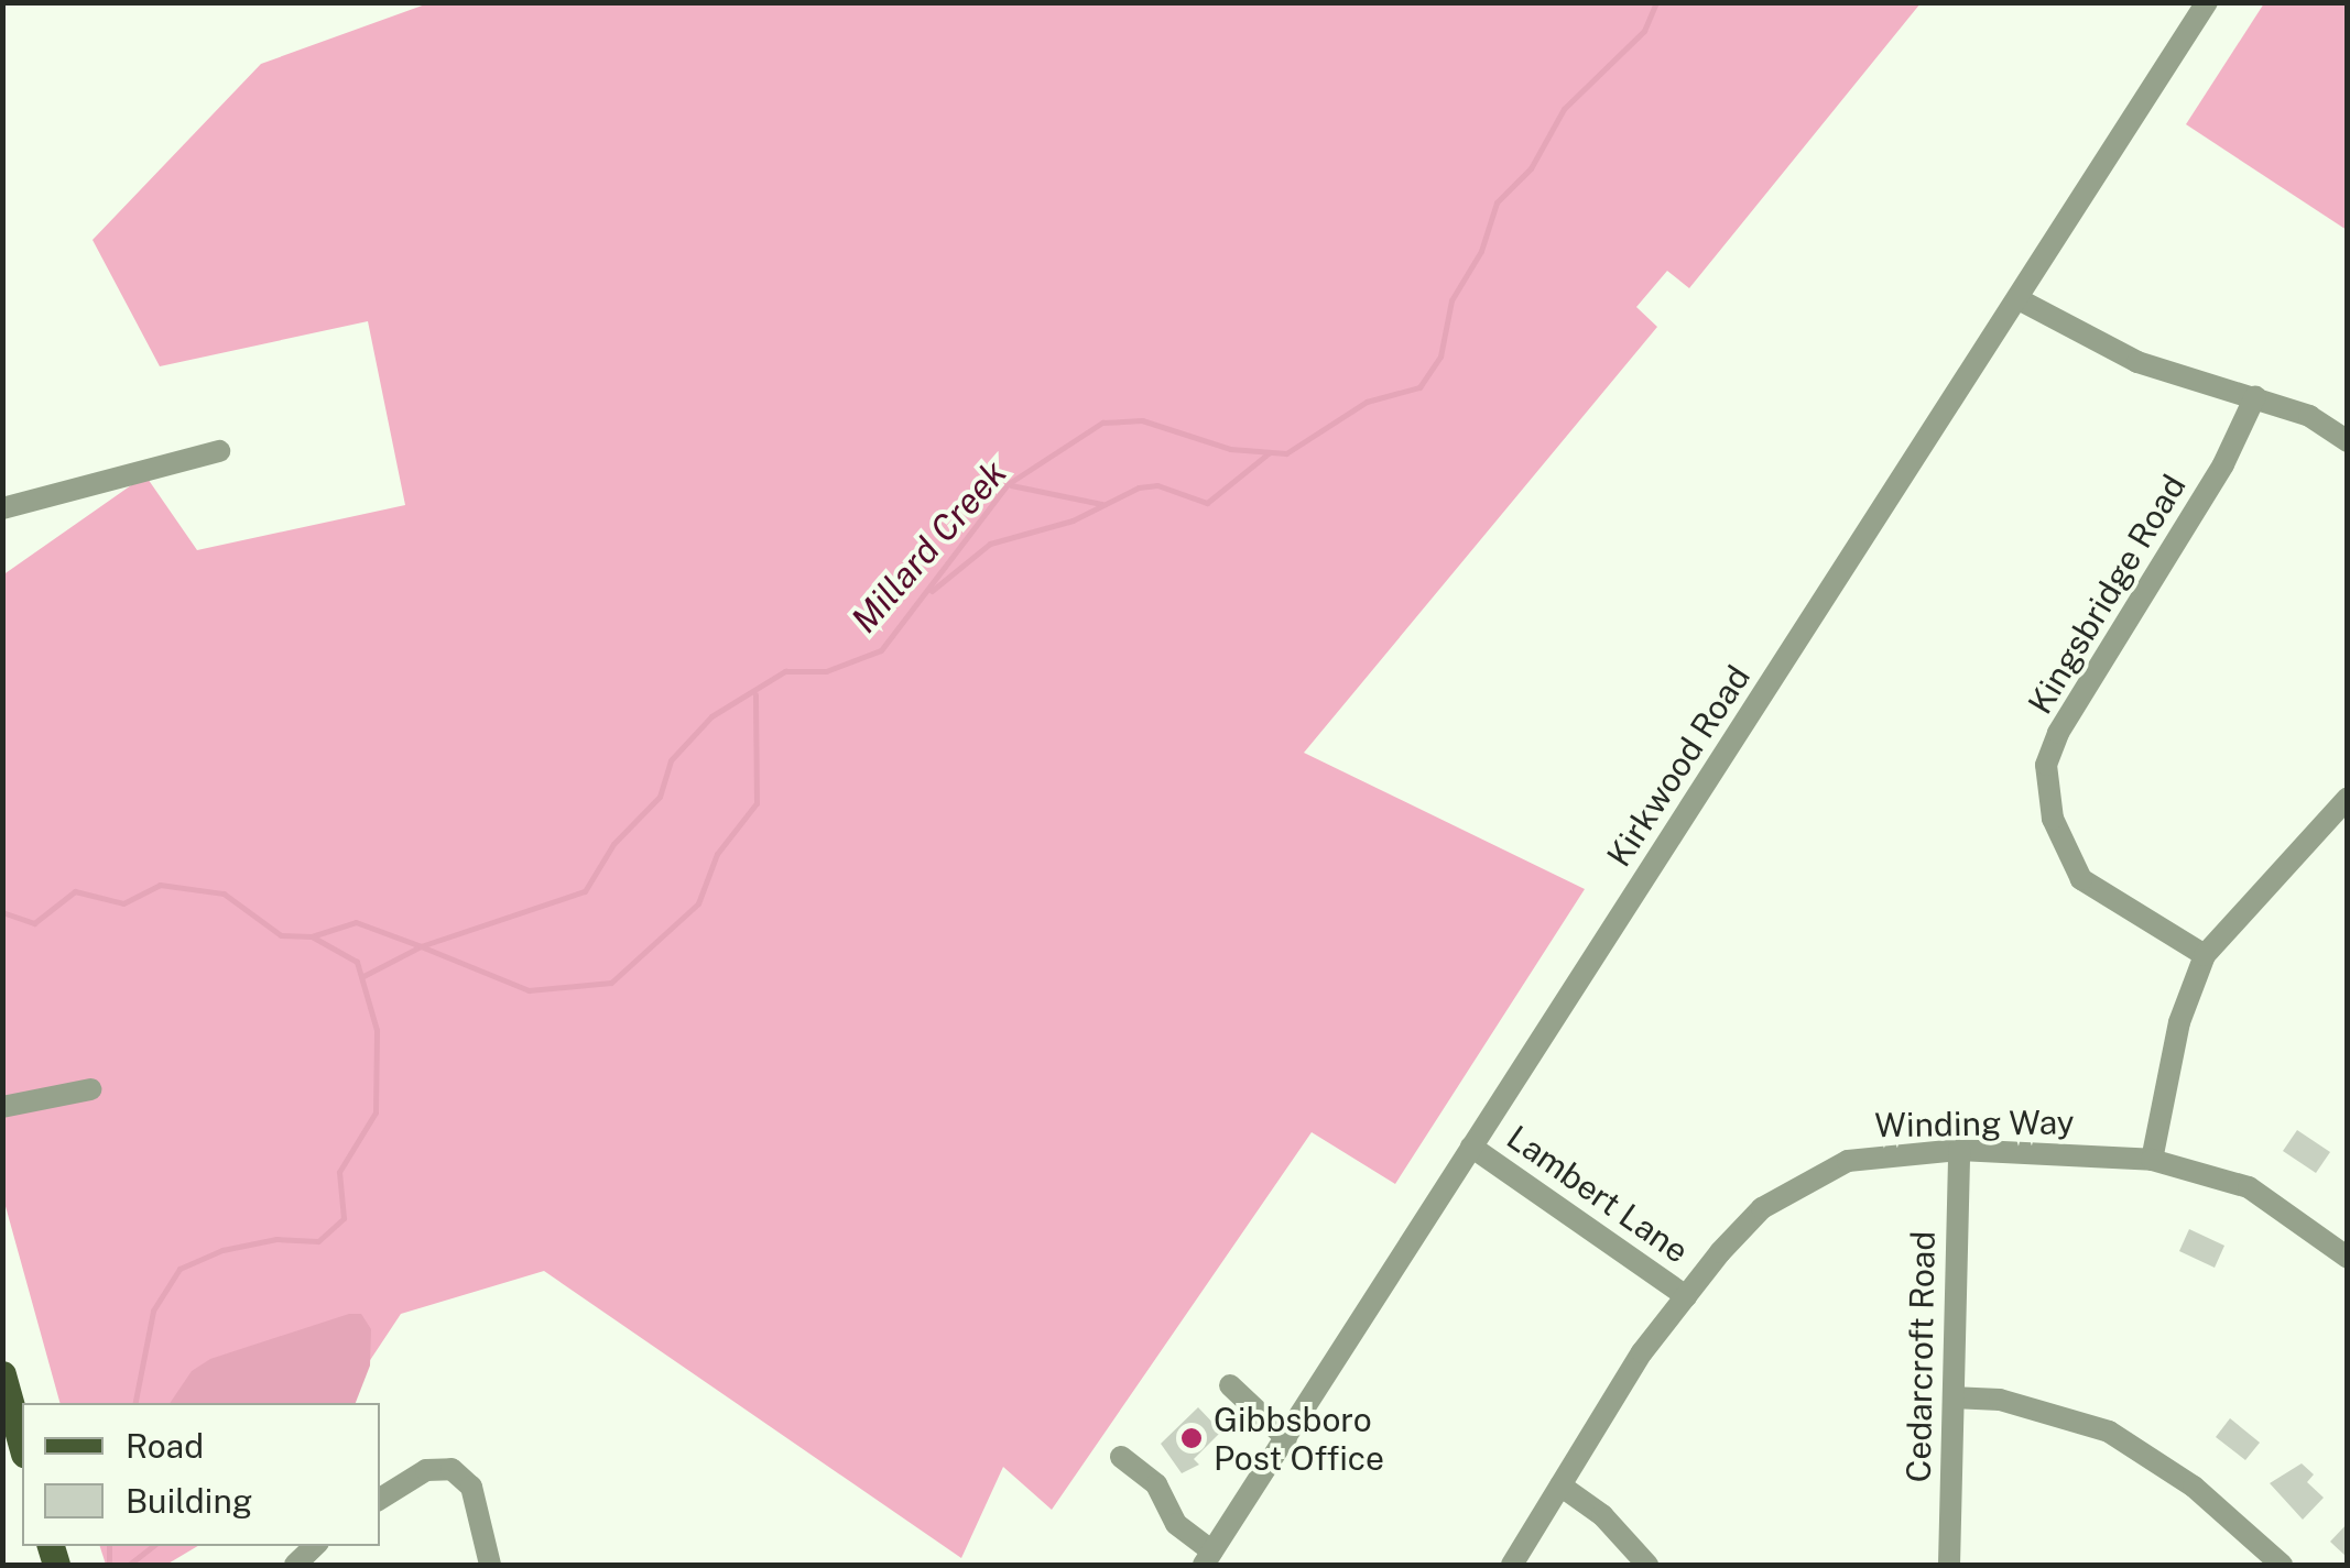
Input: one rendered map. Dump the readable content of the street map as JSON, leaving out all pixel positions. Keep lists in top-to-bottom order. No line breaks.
{"streets":{"street":["Kingsbridge Road","Kirkwood Road","Winding Way","Lambert Lane","Cedarcroft Road"]},"crossings":[["Kirkwood Road","Lambert Lane"],["Winding Way","Lambert Lane"],["Winding Way","Cedarcroft Road"]],"water":["Millard Creek"],"places":["Gibbsboro Post Office"],"legend":["Road","Building"]}
